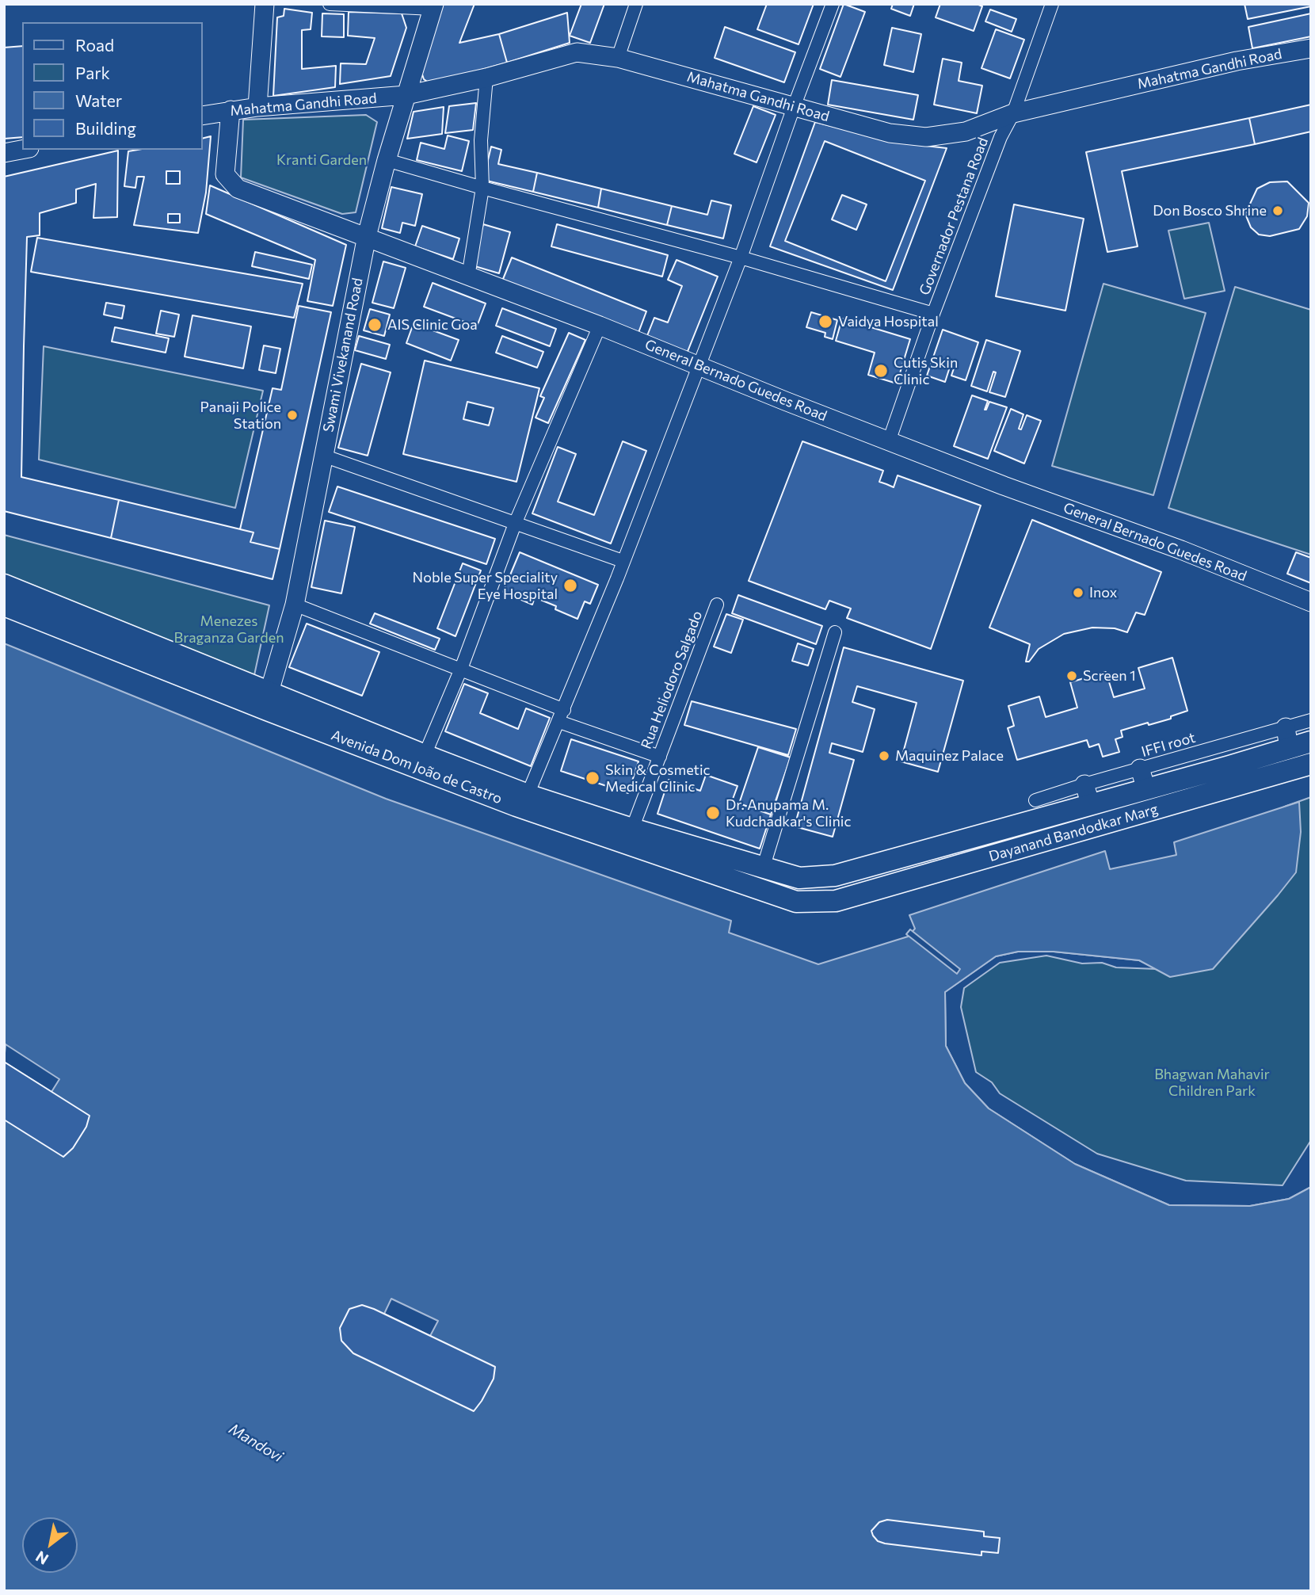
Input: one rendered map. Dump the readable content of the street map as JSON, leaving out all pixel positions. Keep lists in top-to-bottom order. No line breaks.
{"streets":{"main road":["Avenida Dom João de Castro","Dayanand Bandodkar Marg"],"street":["Mahatma Gandhi Road","Governador Pestana Road","Swami Vivekanand Road","General Bernado Guedes Road","Rua Heliodoro Salgado","IFFI root"]},"crossings":[["Mahatma Gandhi Road","Governador Pestana Road"],["Mahatma Gandhi Road","Swami Vivekanand Road"],["Mahatma Gandhi Road","General Bernado Guedes Road"],["Governador Pestana Road","General Bernado Guedes Road"],["Swami Vivekanand Road","General Bernado Guedes Road"],["Swami Vivekanand Road","Avenida Dom João de Castro"],["Rua Heliodoro Salgado","Avenida Dom João de Castro"],["IFFI root","Avenida Dom João de Castro"],["Avenida Dom João de Castro","Dayanand Bandodkar Marg"]],"water":["Mandovi"],"parks":["Kranti Garden","Menezes Braganza Garden","Bhagwan Mahavir Children Park"],"places":["Don Bosco Shrine","Vaidya Hospital","AIS Clinic Goa","Cutis Skin Clinic","Panaji Police Station","Noble Super Speciality Eye Hospital","Inox","Screen 1","Maquinez Palace","Skin & Cosmetic Medical Clinic","Dr. Anupama M. Kudchadkar's Clinic"],"legend":["Road","Park","Water","Building"],"north":"bottom left"}
